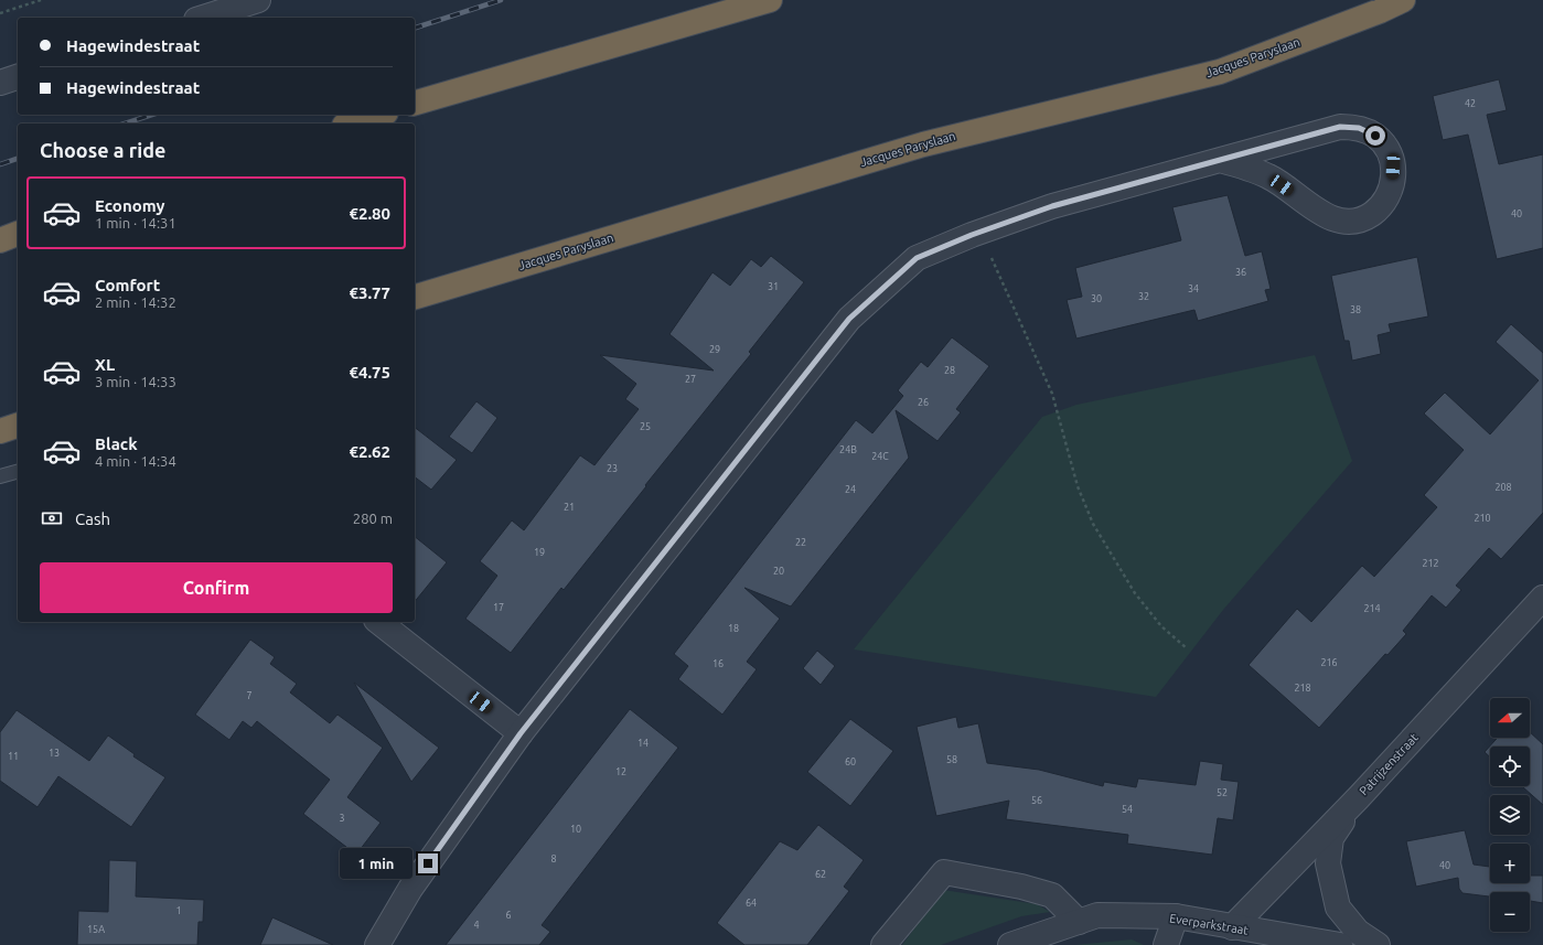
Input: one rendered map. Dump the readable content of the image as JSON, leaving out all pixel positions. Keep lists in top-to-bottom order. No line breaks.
{"streets":{"highway":["Jacques Paryslaan"],"street":["Patrijzenstraat","Everparkstraat"]},"crossings":[["Patrijzenstraat","Everparkstraat"]],"house_numbers":["42","40","36","31","34","32","30","38","29","28","27","26","25","24B","24C","23","208","24","21","210","22","19","212","20","17","214","18","216","16","218","7","14","13","11","58","60","12","52","56","54","3","10","8","40","62","64","1","6","4","15A"],"north":"left","page":{"banner":["Hagewindestraat","Hagewindestraat"],"heading":"Choose a ride","list":[{"name":"Economy","note":"1 min · 14:31","value":"€2.80"},{"name":"Comfort","note":"2 min · 14:32","value":"€3.77"},{"name":"XL","note":"3 min · 14:33","value":"€4.75"},{"name":"Black","note":"4 min · 14:34","value":"€2.62"}],"pay":["Cash","280 m"],"buttons":"Confirm","map_buttons":["+","−"],"bubble":"1 min"}}
